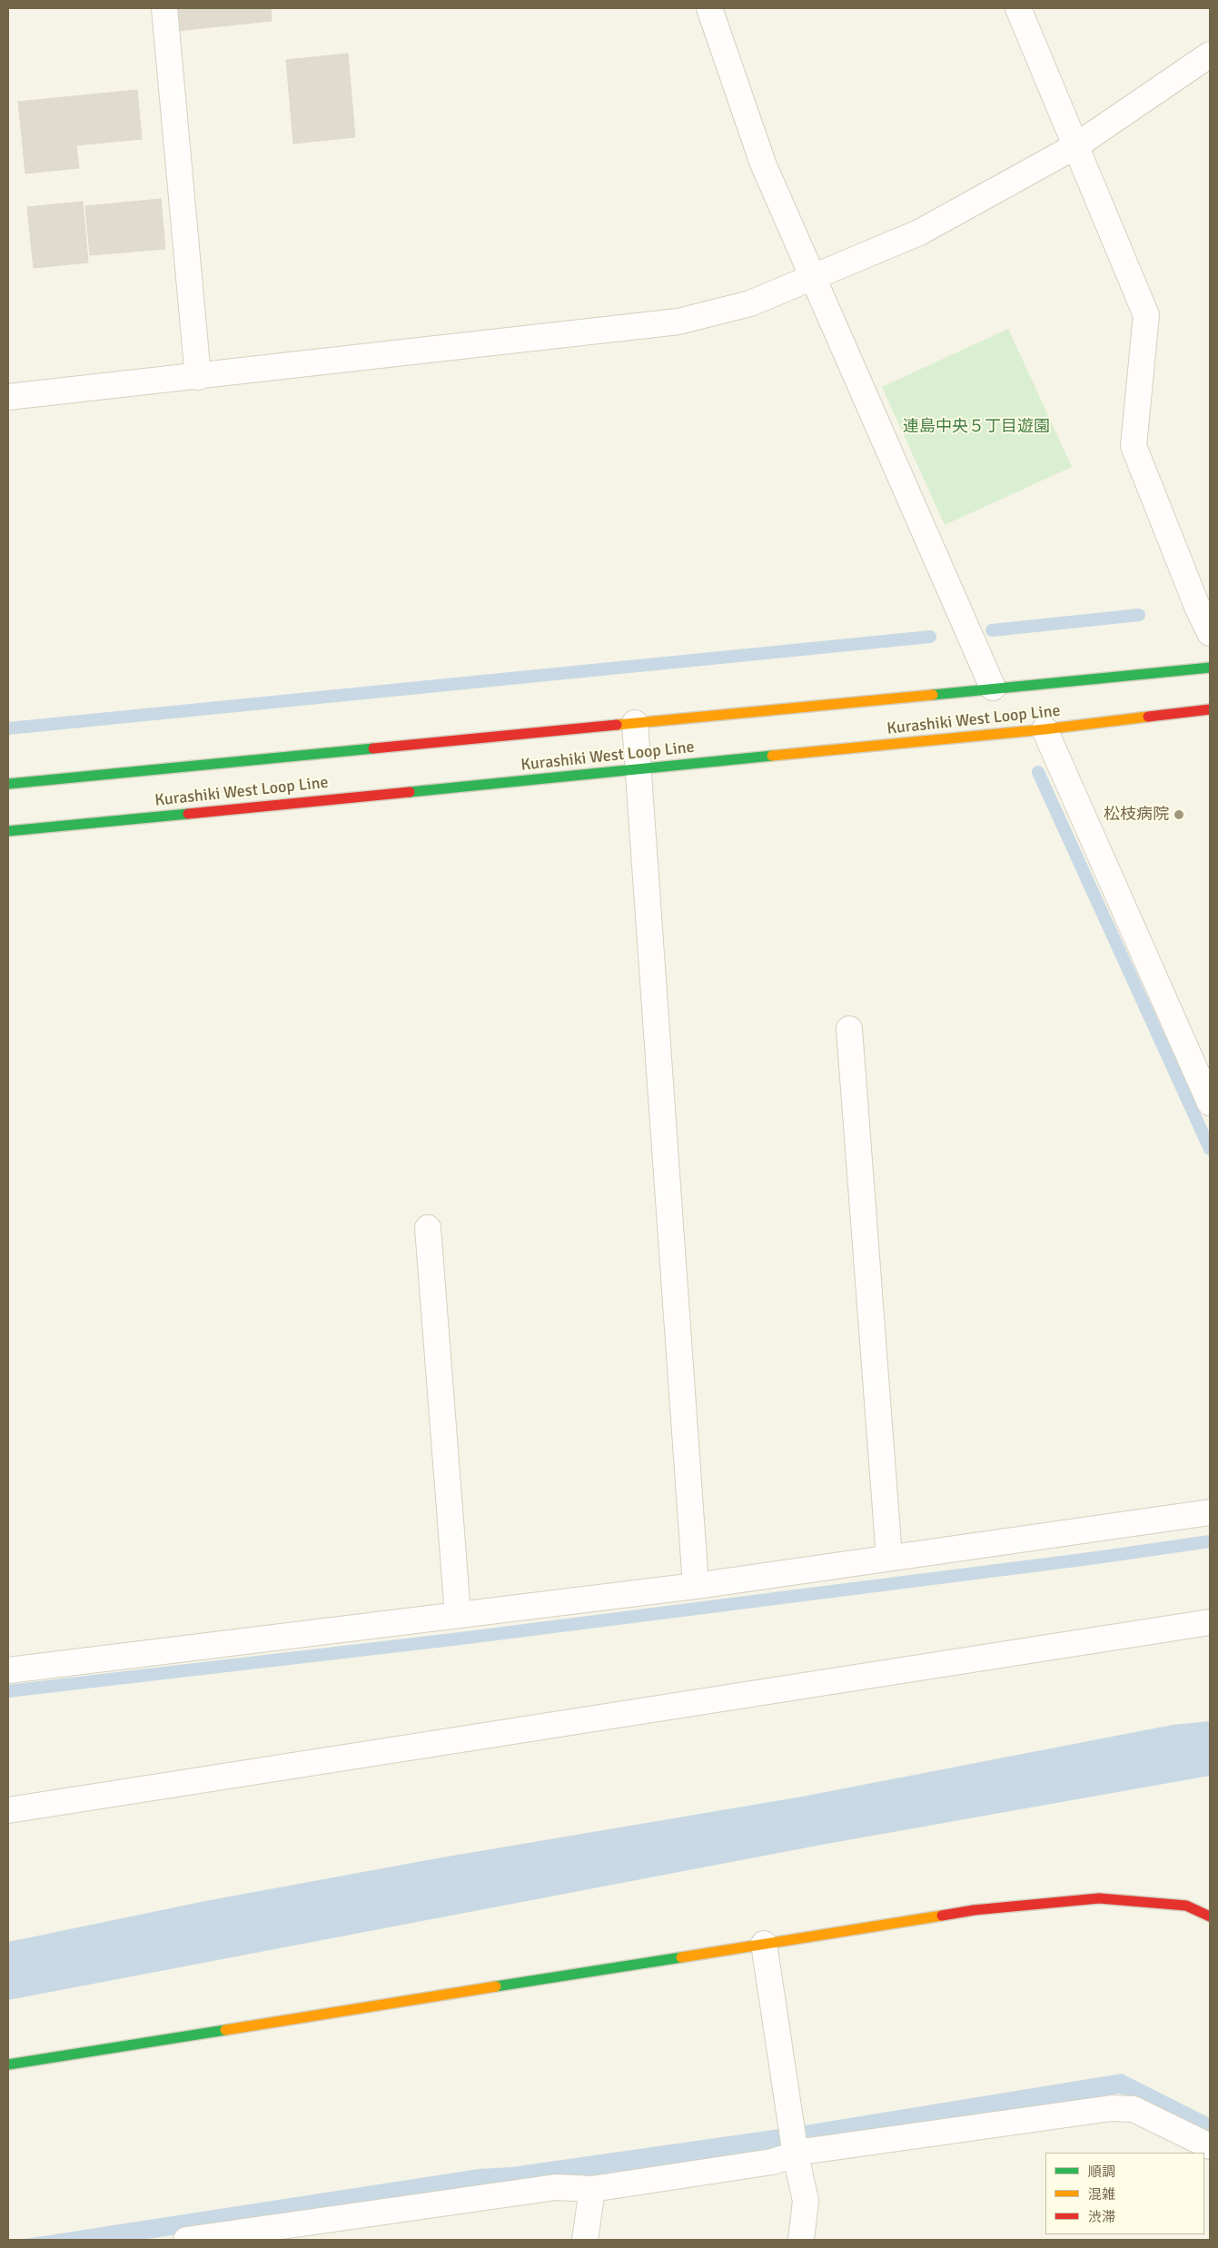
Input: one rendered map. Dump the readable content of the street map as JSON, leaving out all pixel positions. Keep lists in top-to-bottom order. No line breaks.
{"streets":{"main road":["Kurashiki West Loop Line"]},"parks":["連島中央５丁目遊園"],"places":["松枝病院"],"legend":["順調","混雑","渋滞"]}
